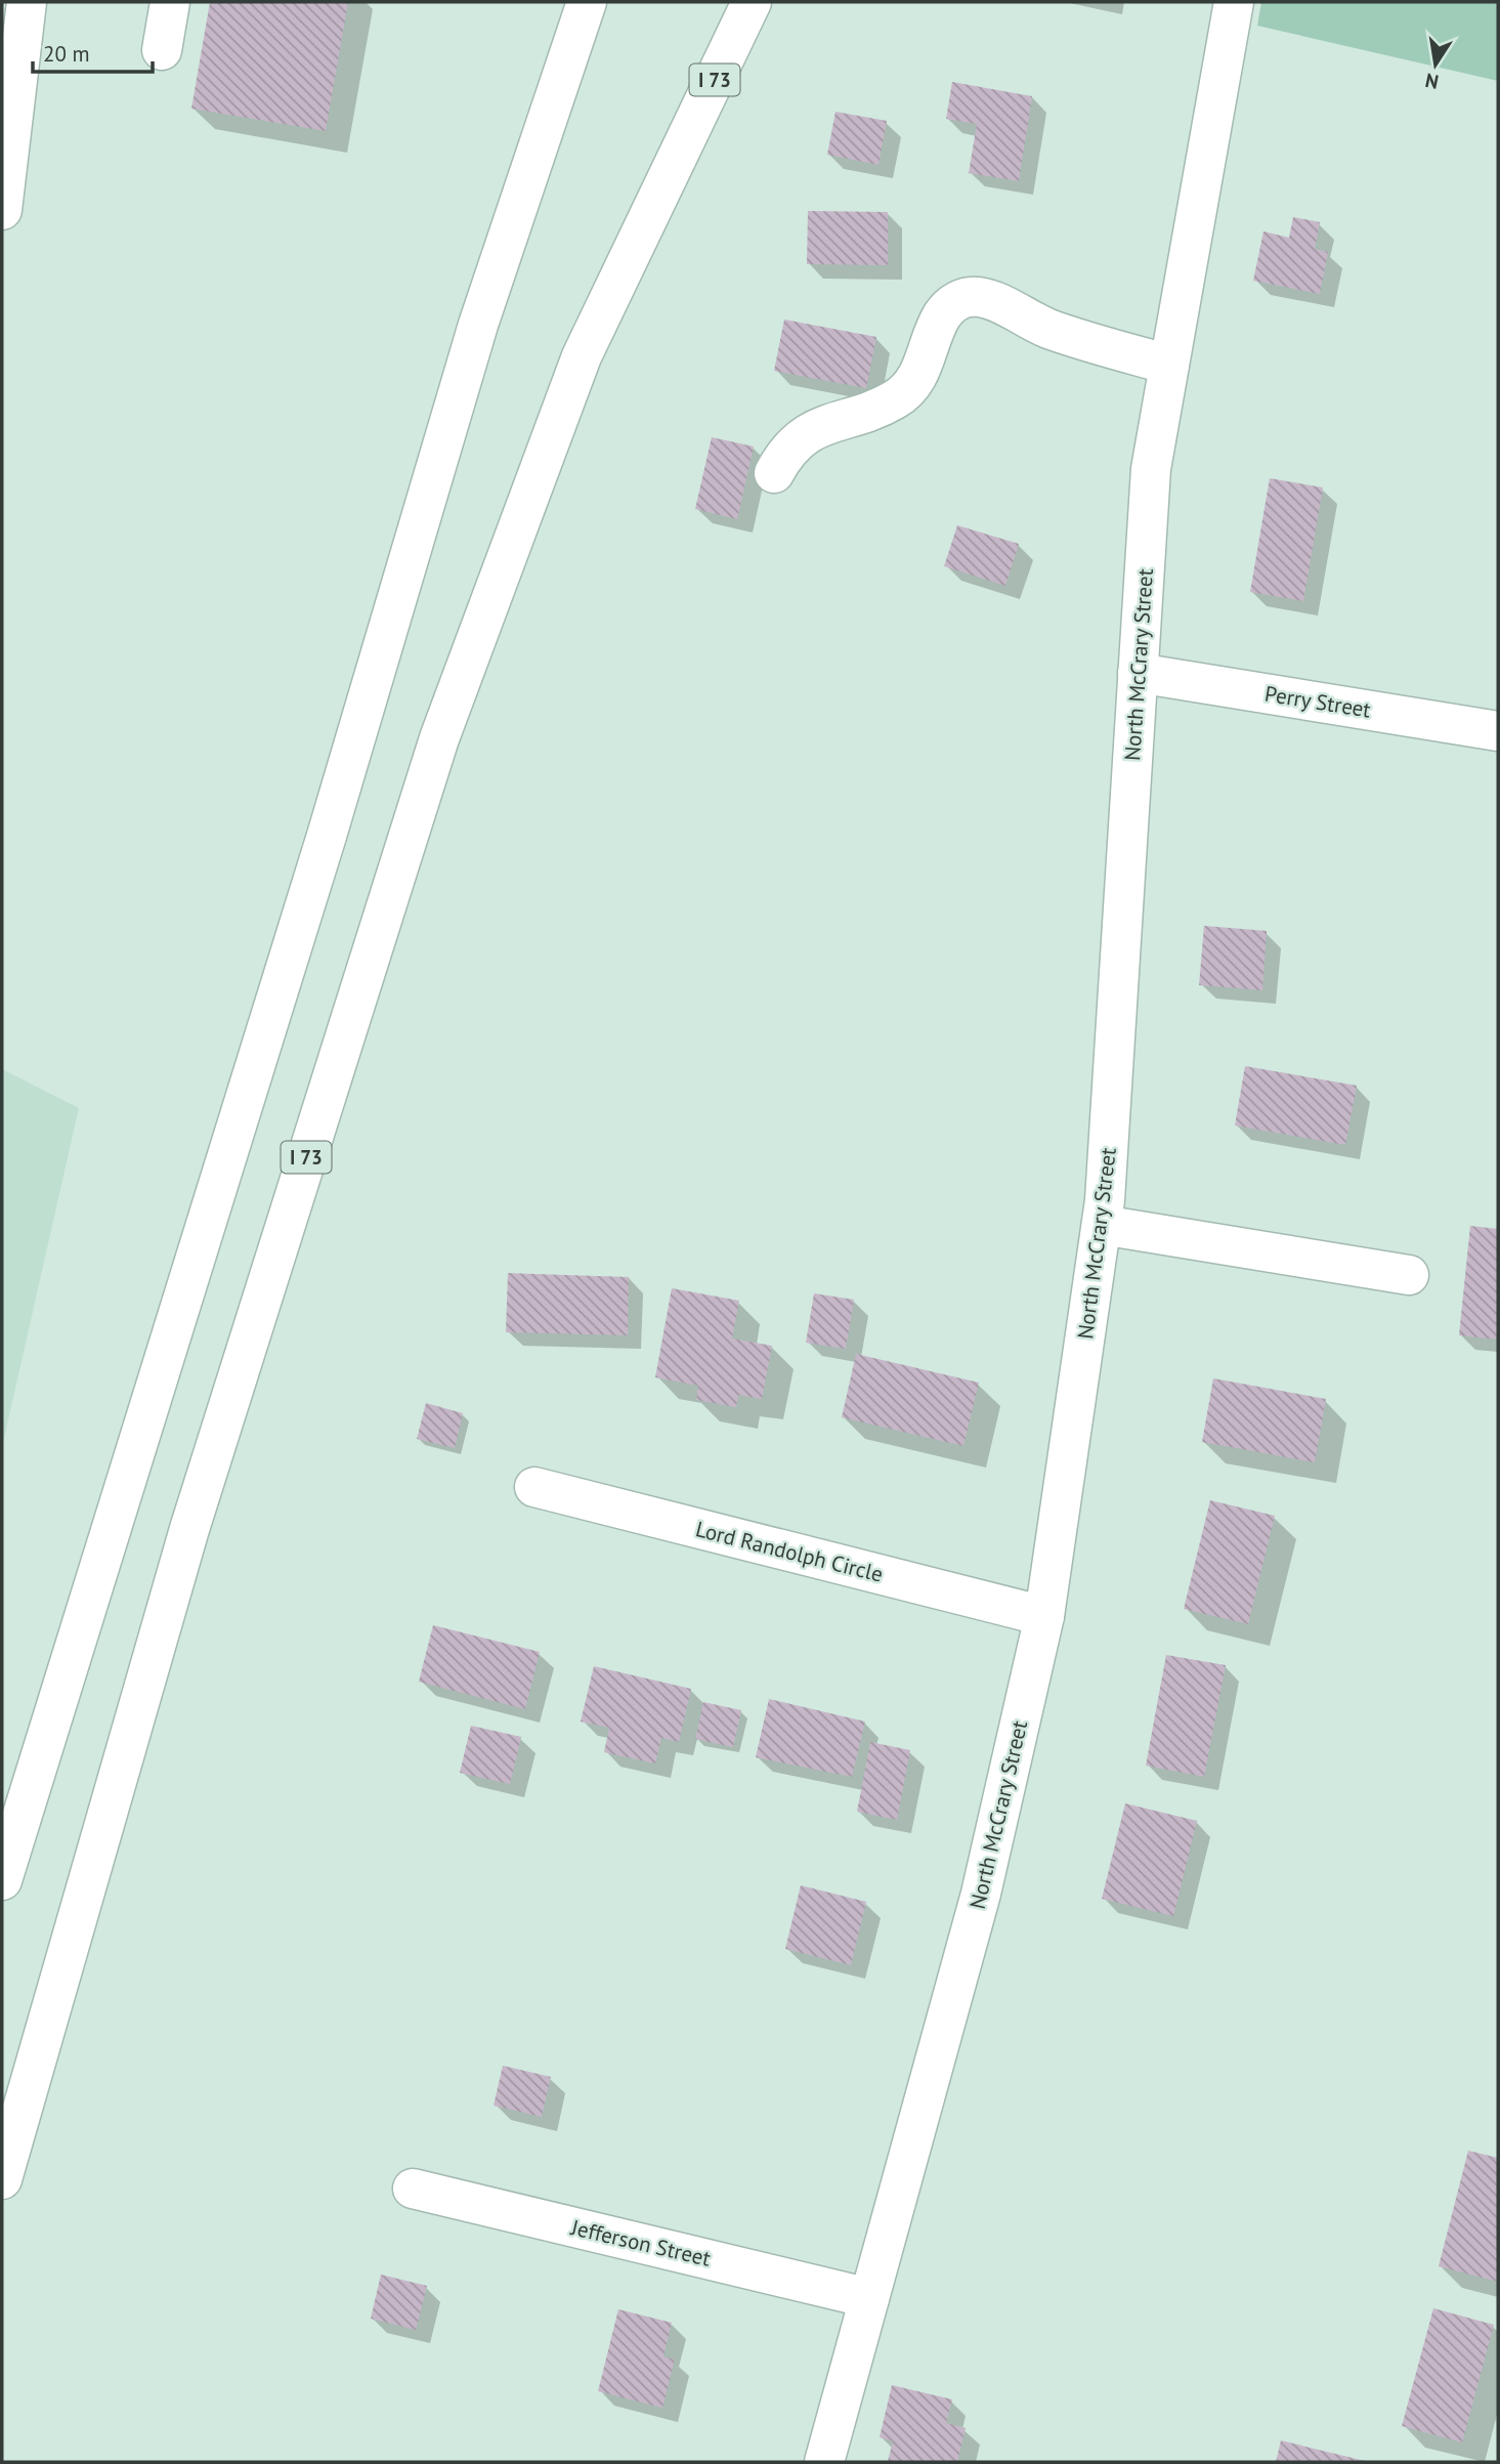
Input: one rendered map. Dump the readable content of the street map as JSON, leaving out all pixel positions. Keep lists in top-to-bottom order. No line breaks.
{"streets":{"main road":["I 73","North McCrary Street","Perry Street","Lord Randolph Circle","Jefferson Street"]},"crossings":[["North McCrary Street","Perry Street"],["North McCrary Street","Lord Randolph Circle"],["North McCrary Street","Jefferson Street"]],"scale_bar":"20 m","north":"bottom"}
